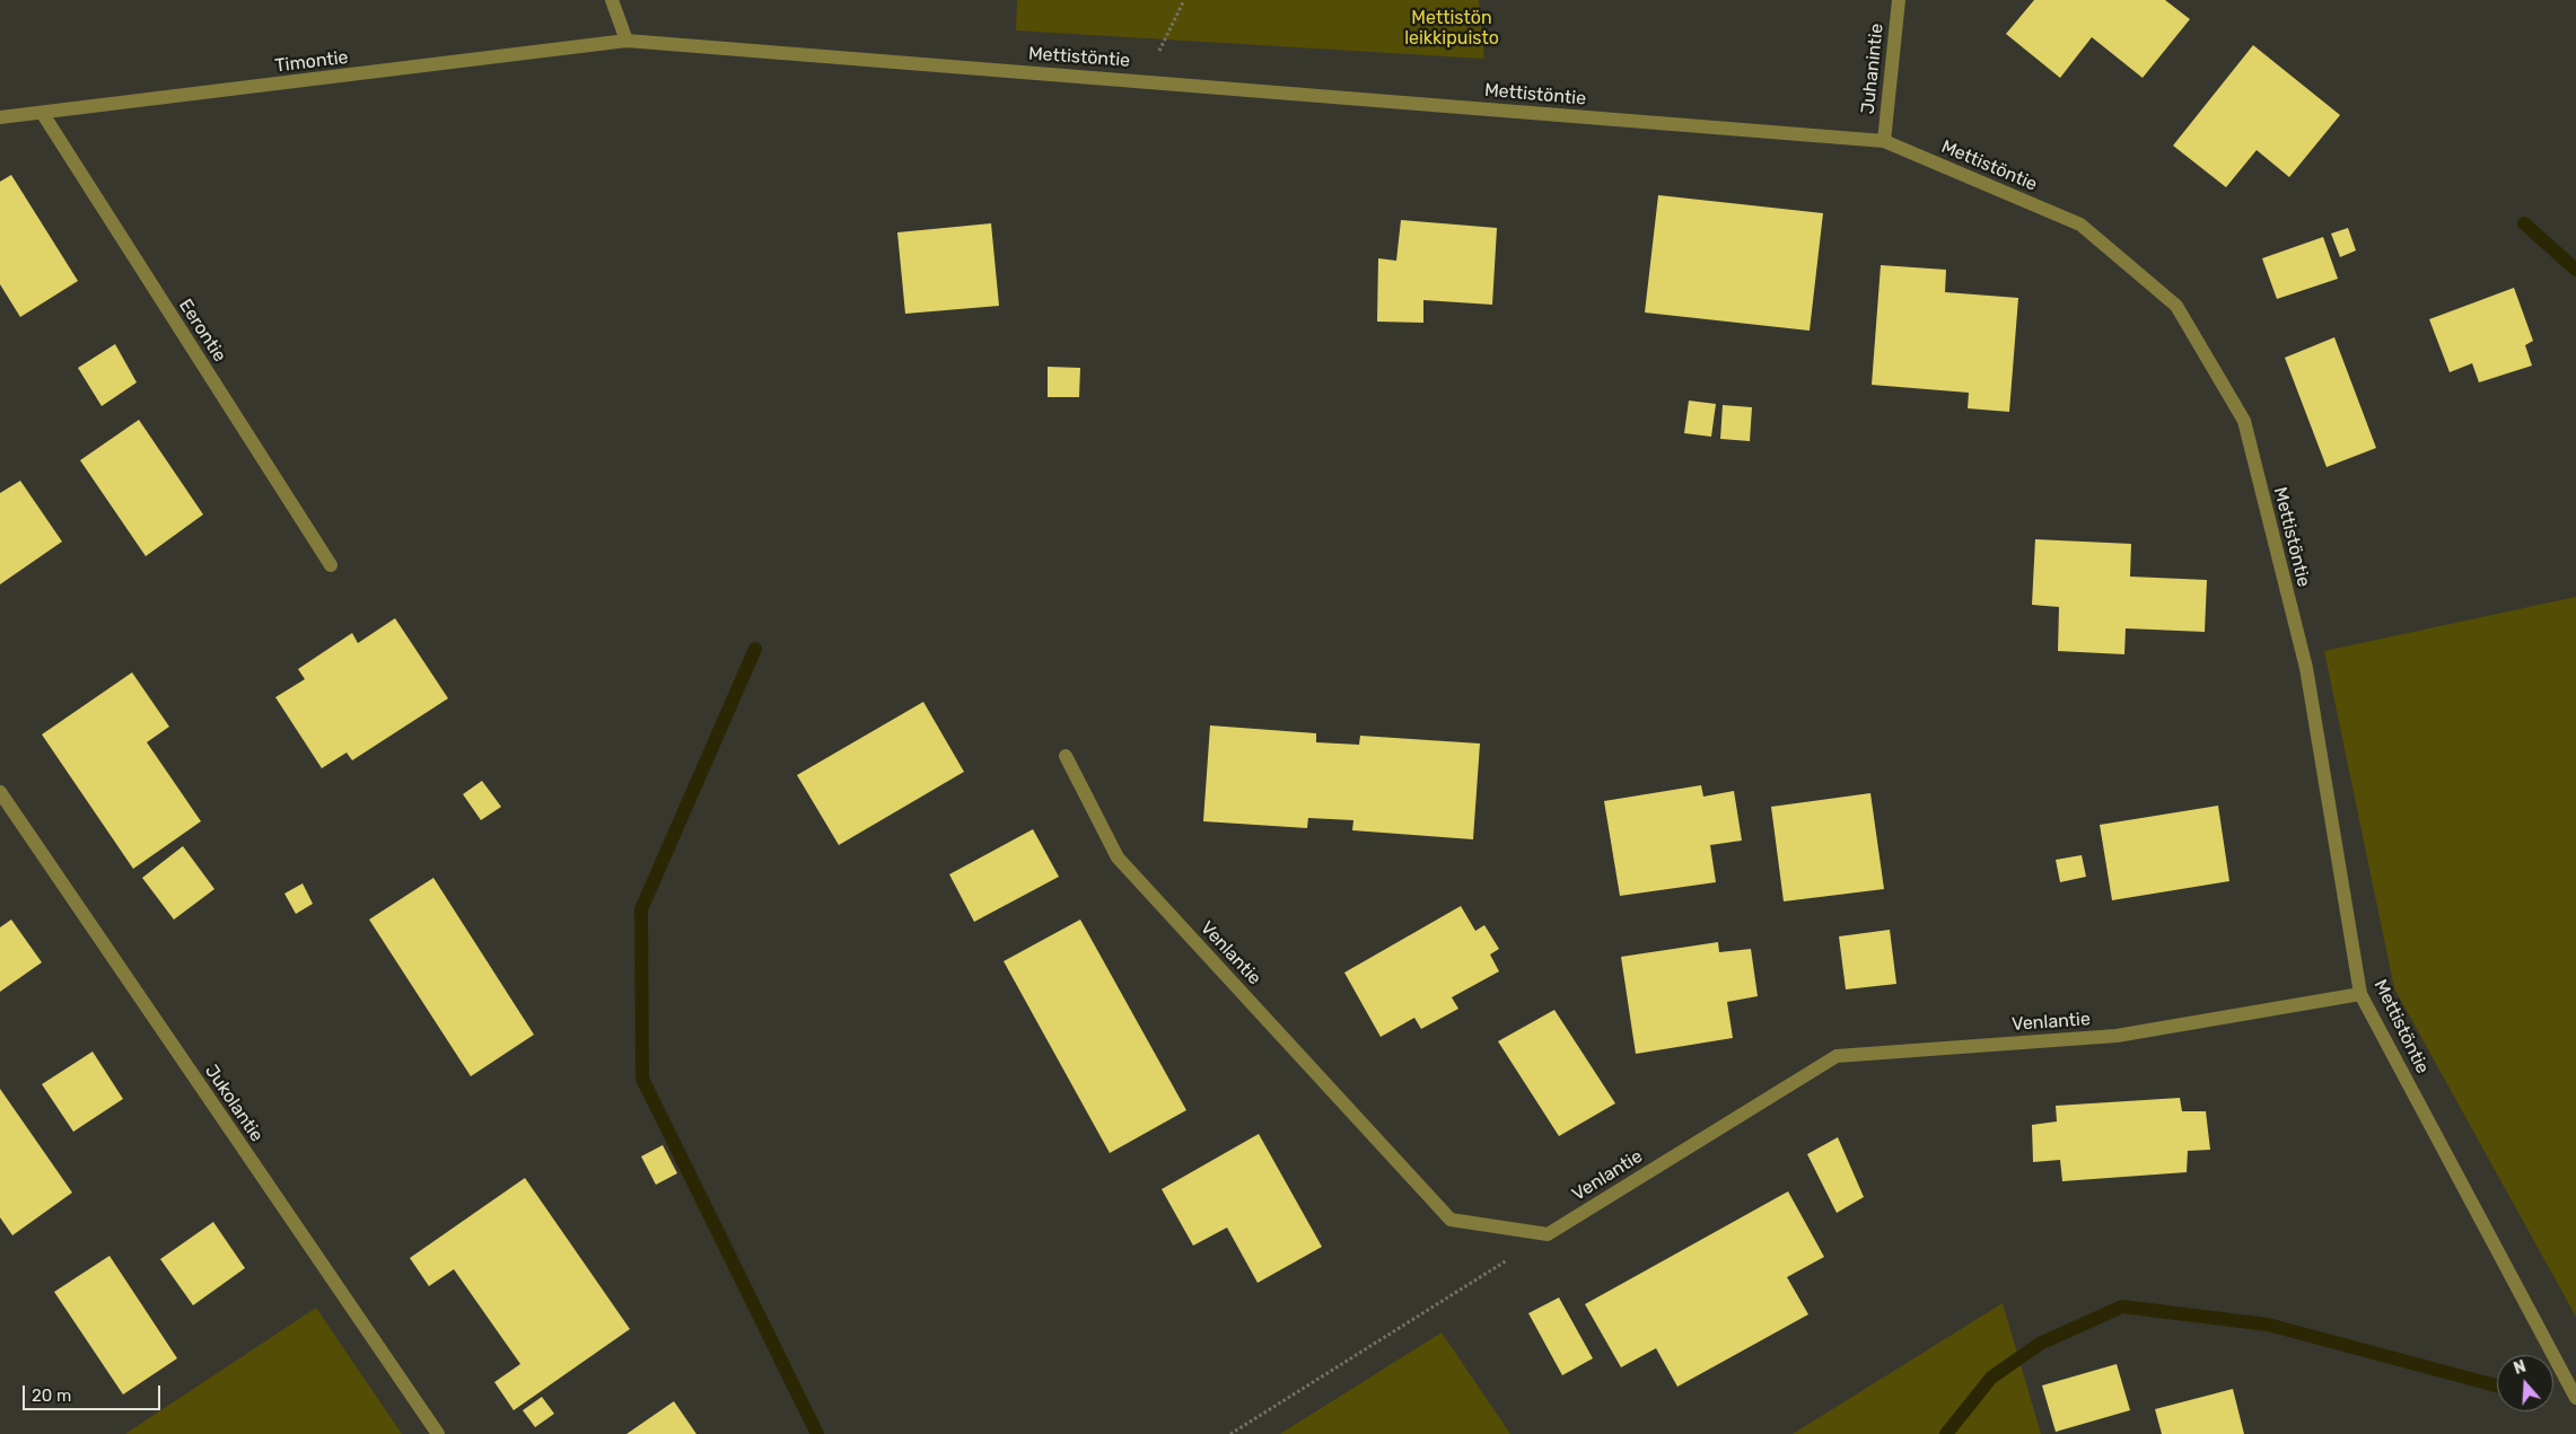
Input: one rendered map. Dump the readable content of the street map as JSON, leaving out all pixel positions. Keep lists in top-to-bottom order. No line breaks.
{"streets":{"street":["Mettistöntie","Timontie","Juhanintie","Eerontie","Venlantie","Jukolantie"]},"crossings":[["Mettistöntie","Timontie"],["Mettistöntie","Juhanintie"],["Mettistöntie","Venlantie"],["Timontie","Eerontie"]],"parks":["Mettistön leikkipuisto"],"scale_bar":"20 m","north":"top"}
